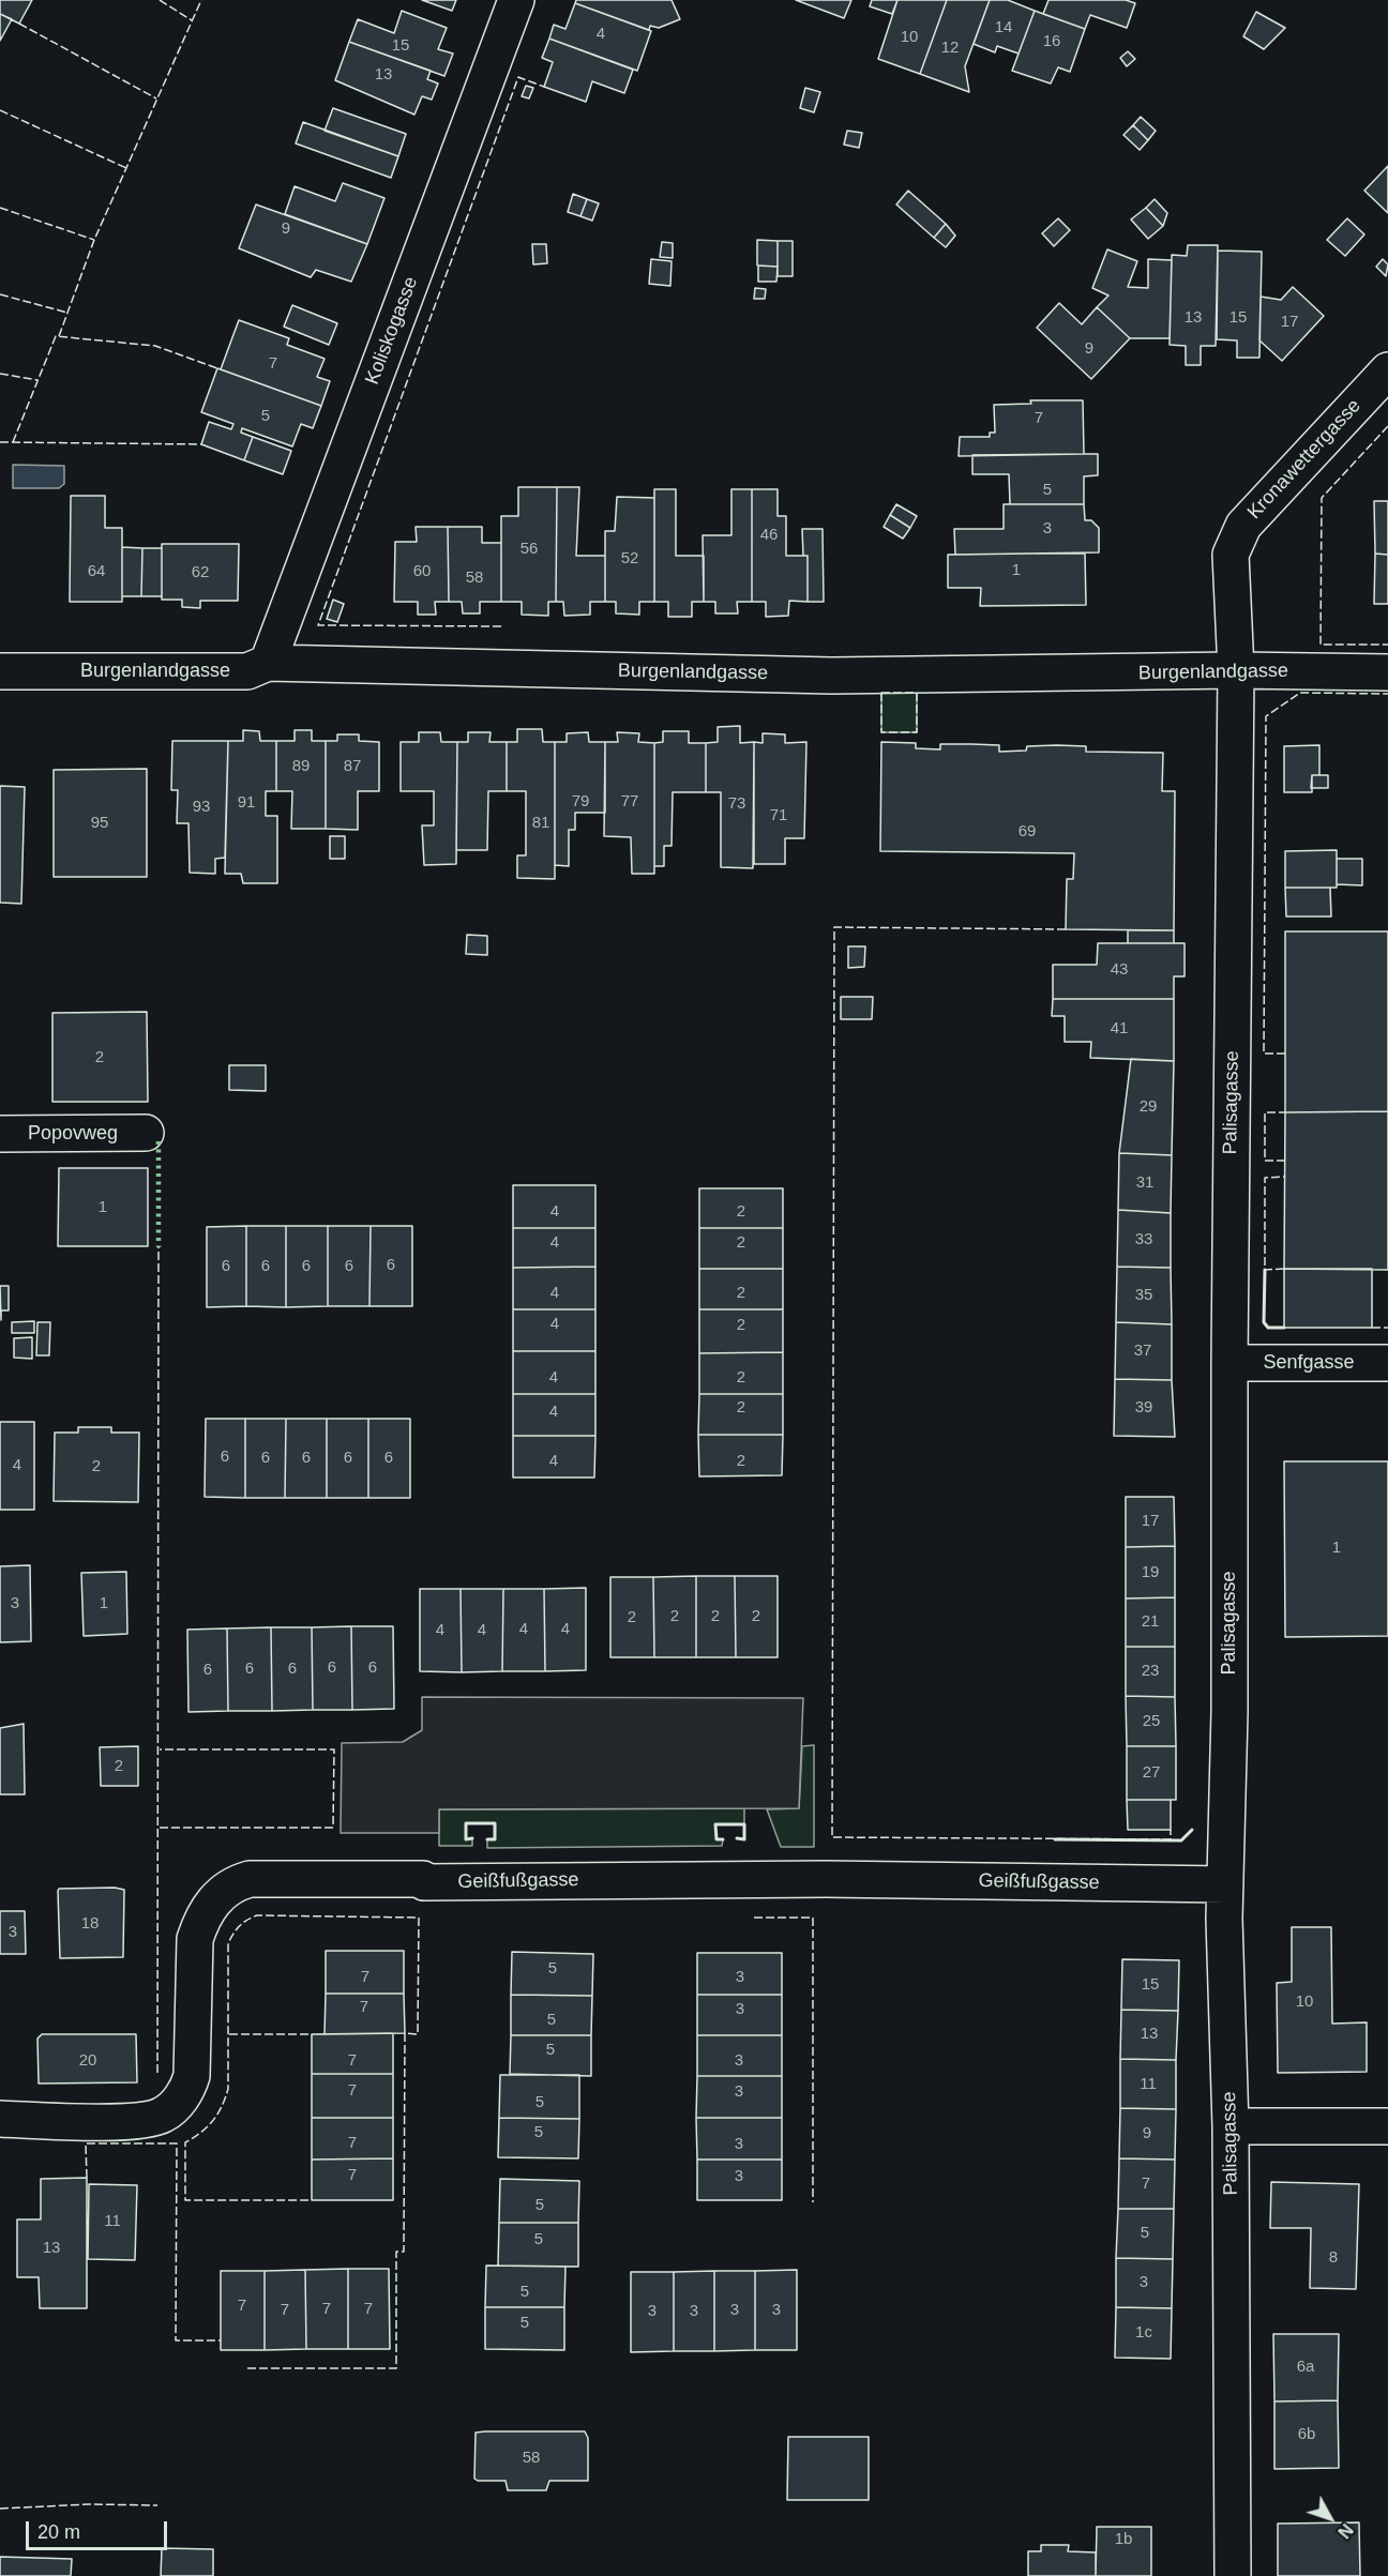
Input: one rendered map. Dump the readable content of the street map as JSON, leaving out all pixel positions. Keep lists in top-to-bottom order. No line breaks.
{"streets":{"street":["Koliskogasse","Kronawettergasse","Burgenlandgasse","Palisagasse","Popovweg","Senfgasse","Geißfußgasse"]},"crossings":[["Koliskogasse","Burgenlandgasse"],["Kronawettergasse","Burgenlandgasse"],["Kronawettergasse","Palisagasse"],["Burgenlandgasse","Palisagasse"],["Palisagasse","Senfgasse"],["Palisagasse","Geißfußgasse"]],"house_numbers":["14","4","10","16","15","12","13","9","13","15","17","9","7","5","7","5","3","46","56","52","1","64","60","62","58","89","87","79","77","91","73","93","71","95","81","69","43","41","2","29","31","1","4","2","33","4","2","6","6","6","6","6","4","2","35","4","2","37","4","2","2","39","4","6","6","6","6","6","4","2","4","2","17","1","19","3","1","2","2","2","2","21","4","4","4","4","6","6","6","6","6","23","25","2","27","18","3","5","7","3","15","10","7","3","5","13","5","20","7","3","11","7","3","5","5","9","7","3","7","3","7","5","11","5","5","13","8","3","5","7","7","7","7","3","3","3","3","5","1c","6a","6b","58","1b"],"scale_bar":"20 m","north":"bottom right"}
